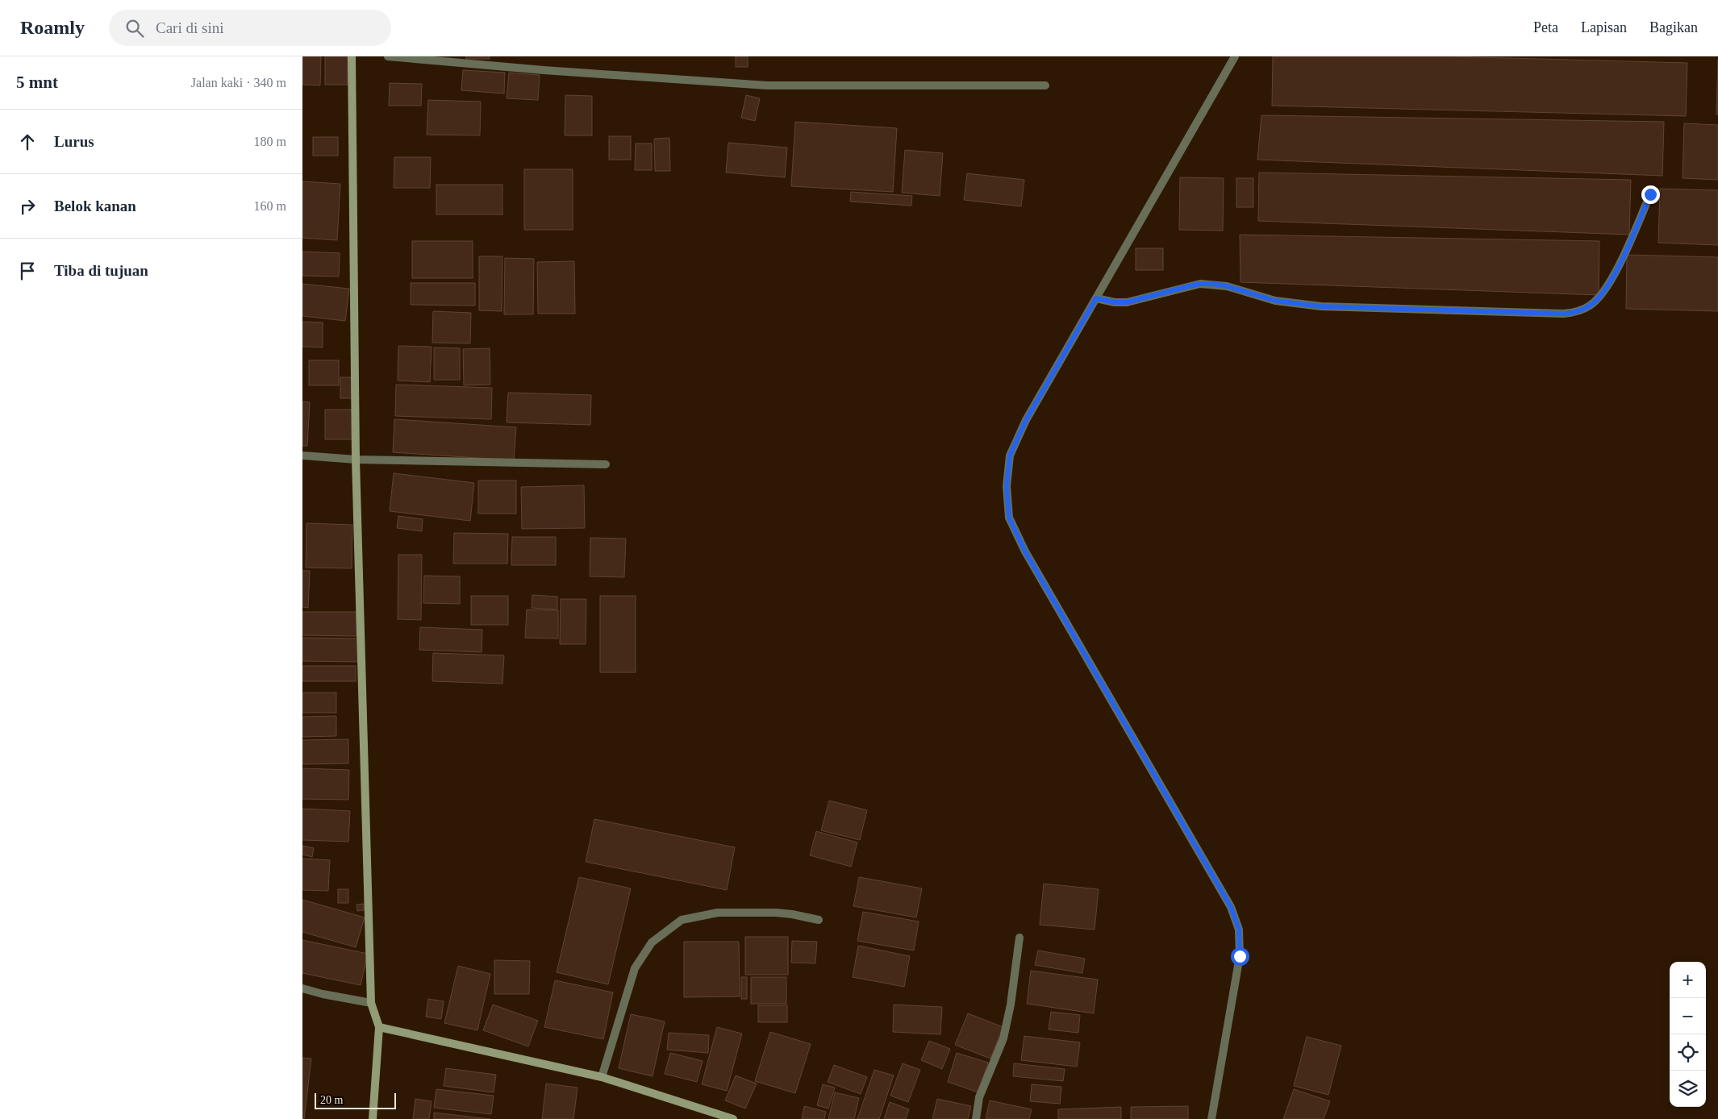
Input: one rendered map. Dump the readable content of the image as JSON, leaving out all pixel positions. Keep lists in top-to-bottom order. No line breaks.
{"scale_bar":"20 m","page":{"header":"Roamly","search":"Cari di sini","nav":["Peta","Lapisan","Bagikan"],"heading":["5 mnt","Jalan kaki · 340 m"],"list":[["Lurus","180 m"],["Belok kanan","160 m"],"Tiba di tujuan"],"map_buttons":["+","−"],"scale":"20 m"}}
